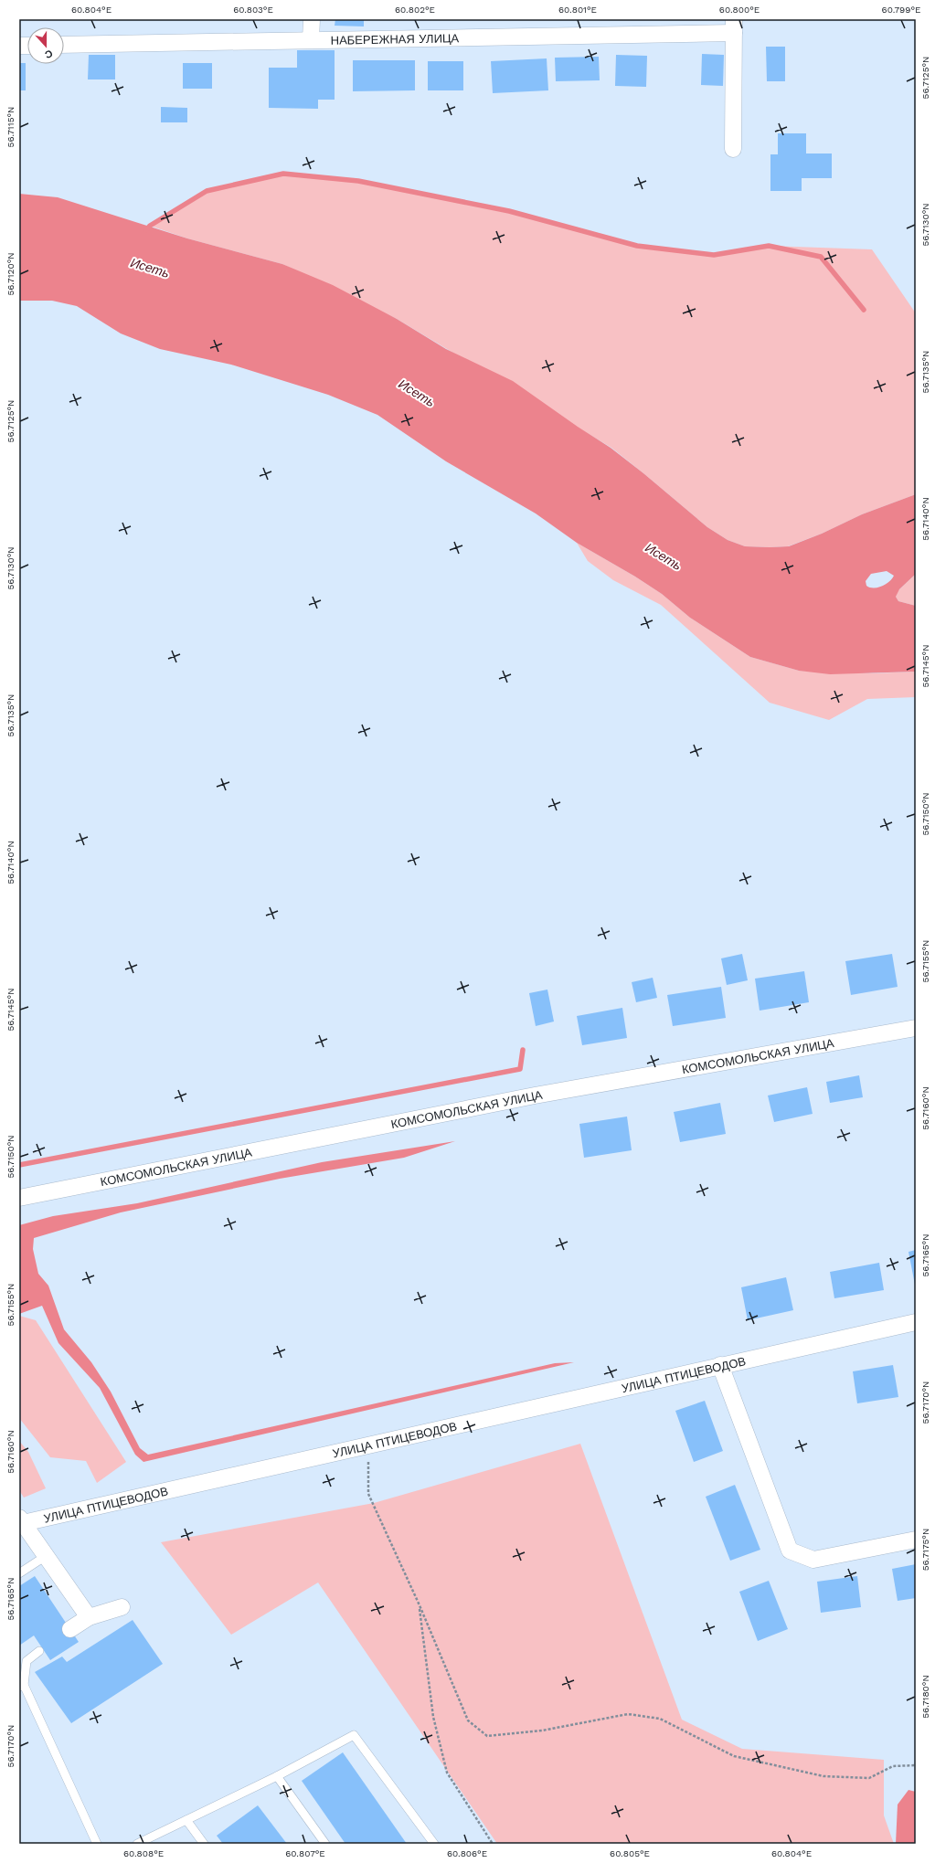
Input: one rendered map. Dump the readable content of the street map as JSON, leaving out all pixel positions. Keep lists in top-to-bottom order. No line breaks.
{"streets":{"street":["НАБЕРЕЖНАЯ УЛИЦА","КОМСОМОЛЬСКАЯ УЛИЦА","УЛИЦА ПТИЦЕВОДОВ"]},"water":["Исеть"],"north":"bottom","coordinates":["60.804°E","60.803°E","60.802°E","60.801°E","60.800°E","60.799°E","56.7125°N","56.7115°N","56.7130°N","56.7120°N","56.7135°N","56.7140°N","56.7145°N","56.7150°N","56.7155°N","56.7160°N","56.7165°N","56.7170°N","56.7175°N","56.7180°N","60.808°E","60.807°E","60.806°E","60.805°E"]}
